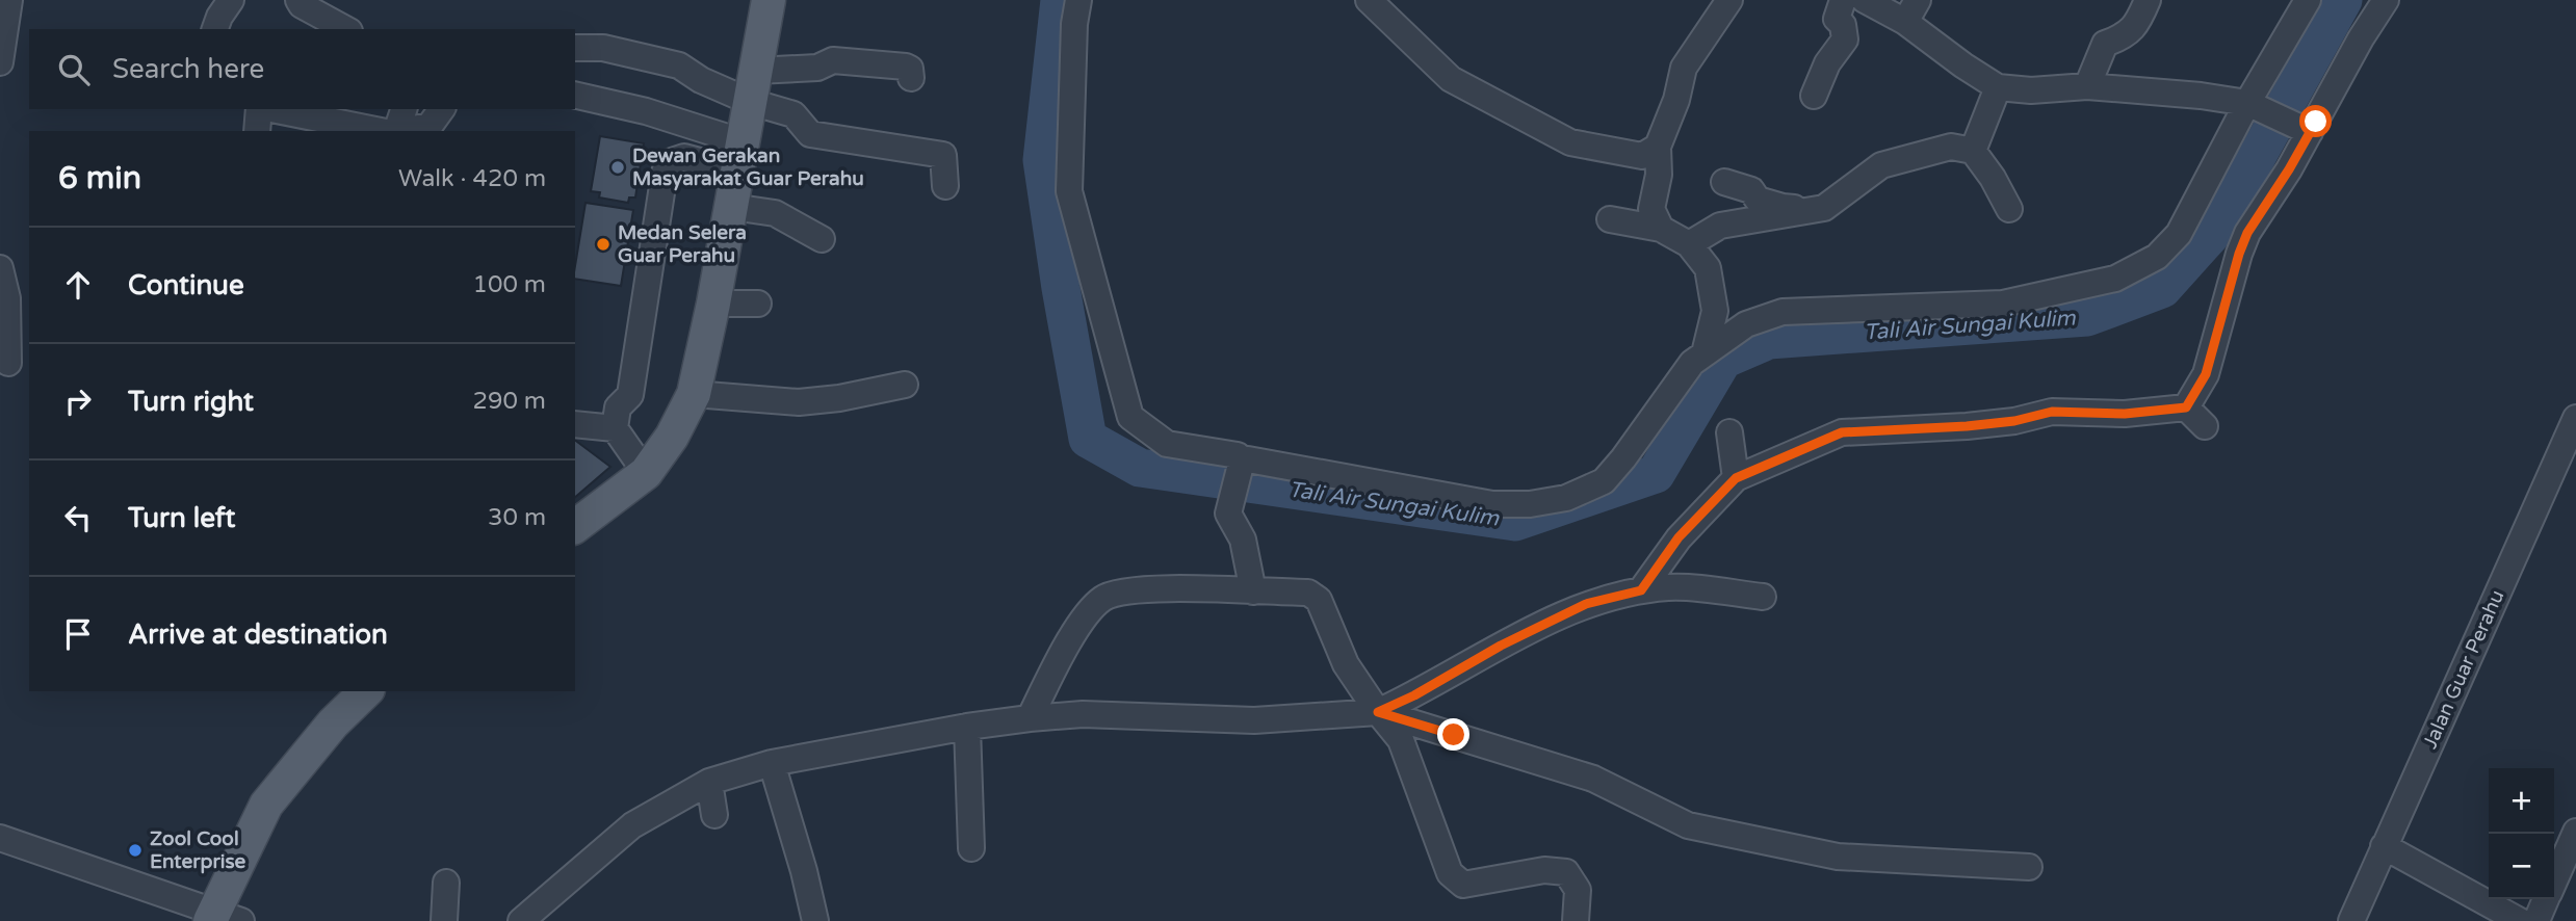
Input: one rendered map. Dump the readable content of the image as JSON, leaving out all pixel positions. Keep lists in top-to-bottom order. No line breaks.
{"streets":{"street":["Jalan Guar Perahu"]},"water":["Tali Air Sungai Kulim"],"places":["Dewan Gerakan Masyarakat Guar Perahu","Medan Selera Guar Perahu","Zool Cool Enterprise"],"page":{"search":"Search here","heading":["6 min","Walk · 420 m"],"list":[["Continue","100 m"],["Turn right","290 m"],["Turn left","30 m"],"Arrive at destination"],"map_buttons":["+","−"]}}
